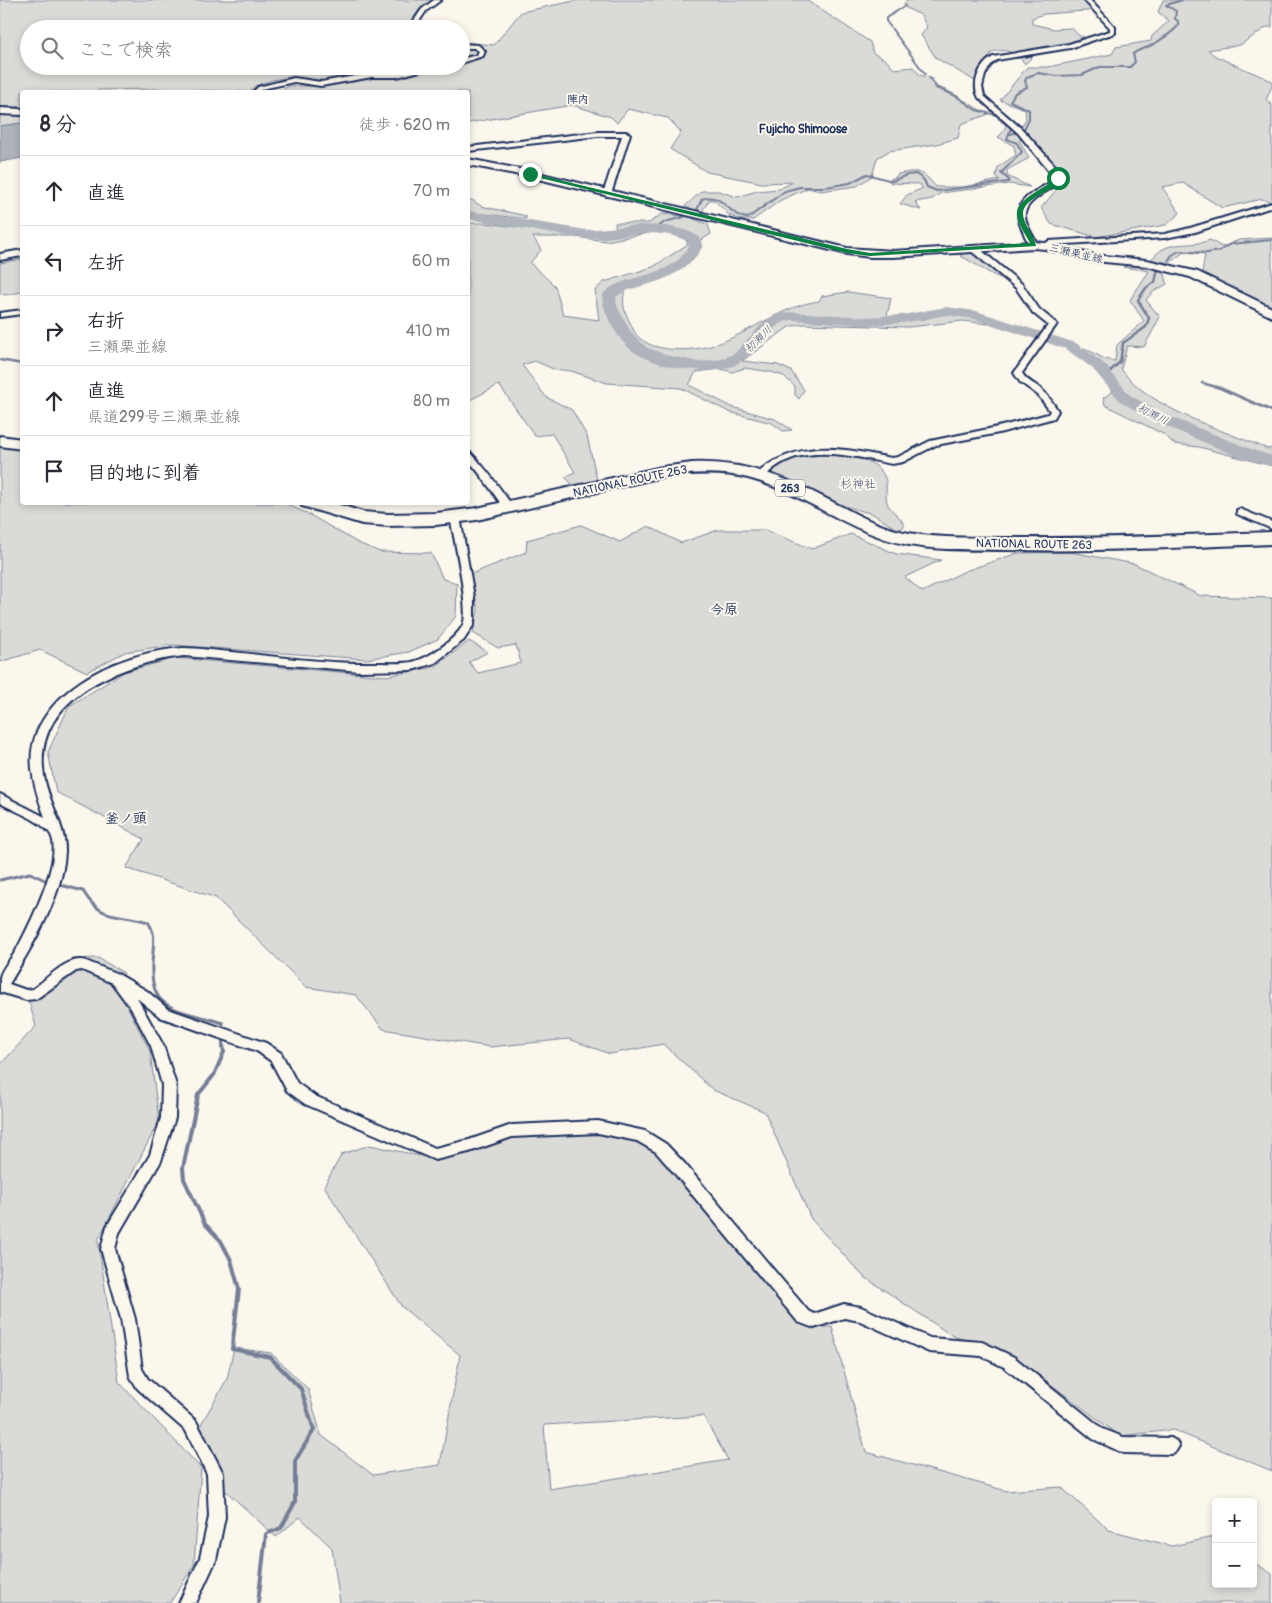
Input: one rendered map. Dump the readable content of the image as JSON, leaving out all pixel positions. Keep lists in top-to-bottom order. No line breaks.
{"streets":{"highway":["NATIONAL ROUTE 263","263"],"main road":["三瀬栗並線"]},"districts":["陣内","Fujicho Shimoose","今原","釜ノ頭"],"water":["初瀬川"],"parks":["杉神社"],"page":{"search":"ここで検索","heading":["8 分","徒歩 · 620 m"],"list":[["直進","70 m"],["左折","60 m"],["右折","三瀬栗並線","410 m"],["直進","県道299号三瀬栗並線","80 m"],"目的地に到着"],"map_buttons":["+","−"]}}
